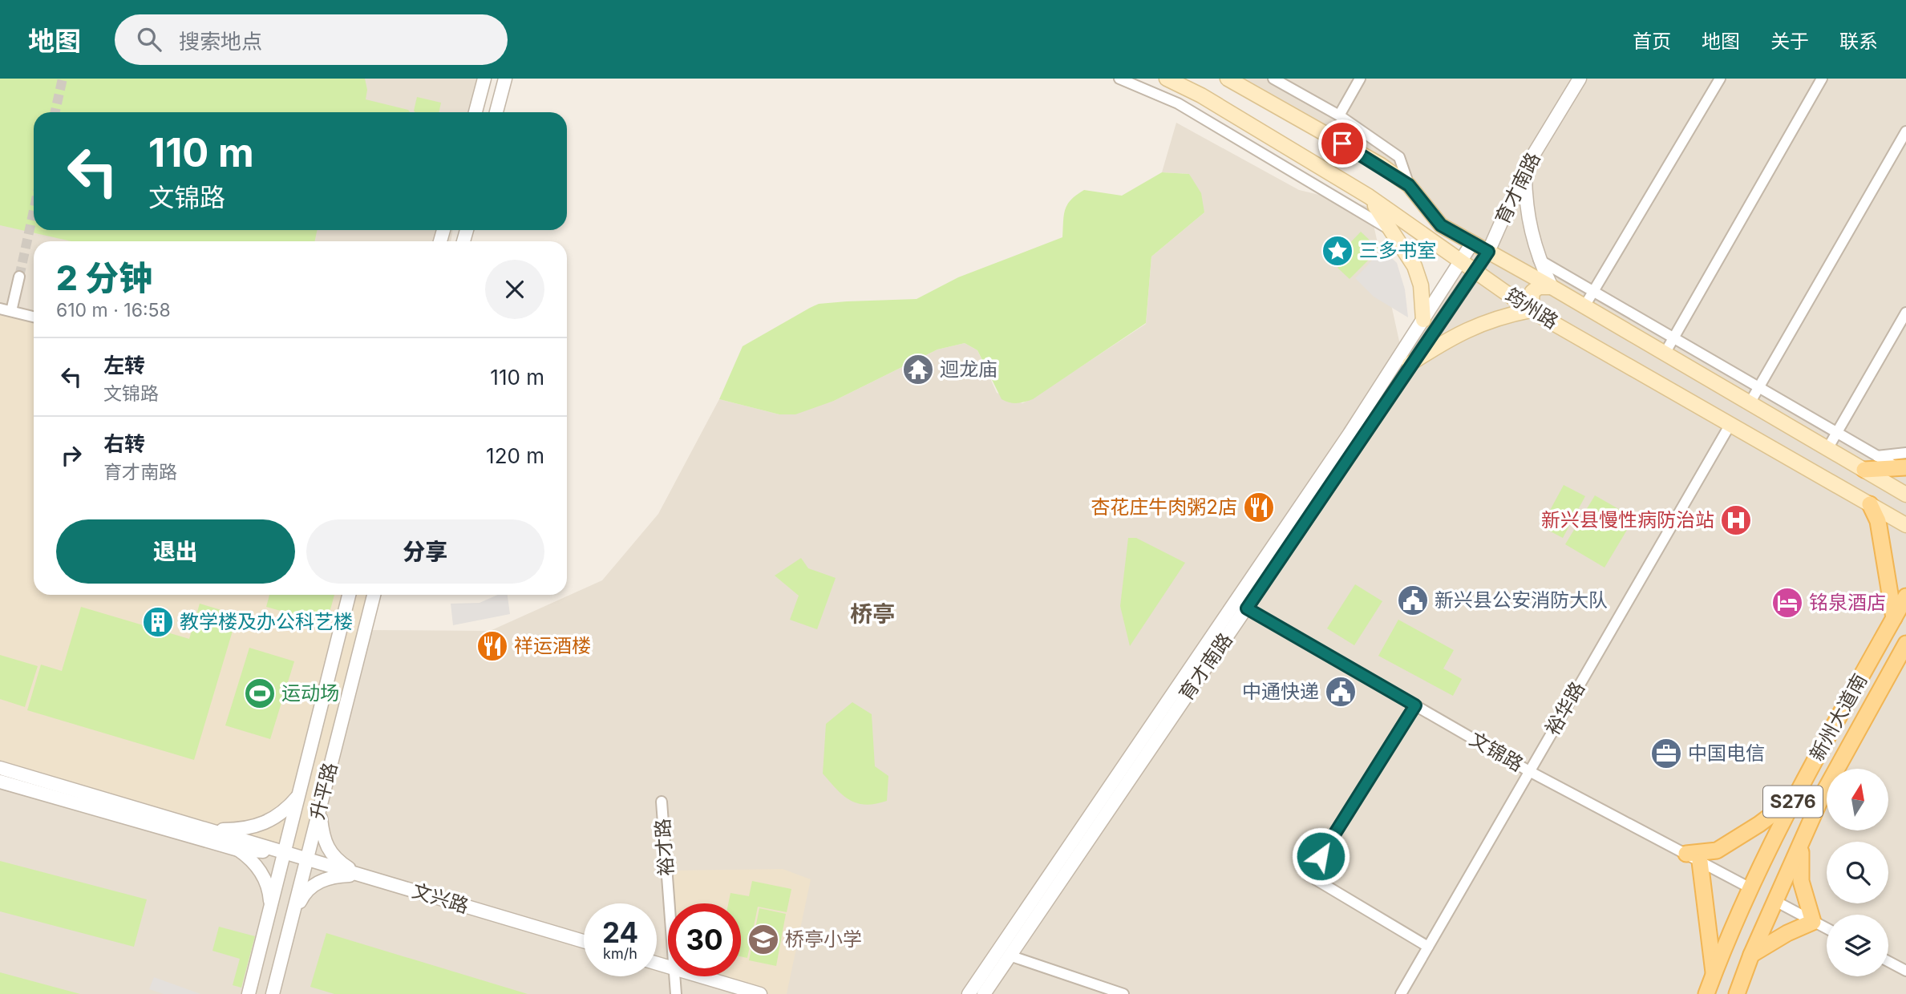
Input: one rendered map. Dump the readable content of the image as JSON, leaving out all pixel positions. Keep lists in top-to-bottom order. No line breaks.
{"streets":{"main road":["筠州路","新州大道南","S276"],"street":["育才南路","裕华路","文锦路","升平路","裕才路","文兴路"]},"crossings":[["育才南路","筠州路"],["育才南路","文锦路"],["筠州路","裕华路"],["裕华路","文锦路"],["新州大道南","文锦路"],["升平路","文兴路"]],"districts":["桥亭"],"places":{"place":["三多书室"],"temple":["迴龙庙"],"restaurant":["杏花庄牛肉粥2店","祥运酒楼"],"hospital":["新兴县慢性病防治站"],"public building":["新兴县公安消防大队","中通快递"],"hotel":["铭泉酒店"],"building":["教学楼及办公科艺楼"],"sports":["运动场"],"office":["中国电信"],"school or university":["桥亭小学"]},"north":"top","page":{"header":"地图","search":"搜索地点","nav":["首页","地图","关于","联系"],"turn":["110 m","文锦路"],"heading":["2 分钟","610 m · 16:58"],"list":[{"name":"左转","note":"文锦路","value":"110 m"},{"name":"右转","note":"育才南路","value":"120 m"}],"buttons":["退出","分享"],"speed":"24 km/h","limit":"30"}}
